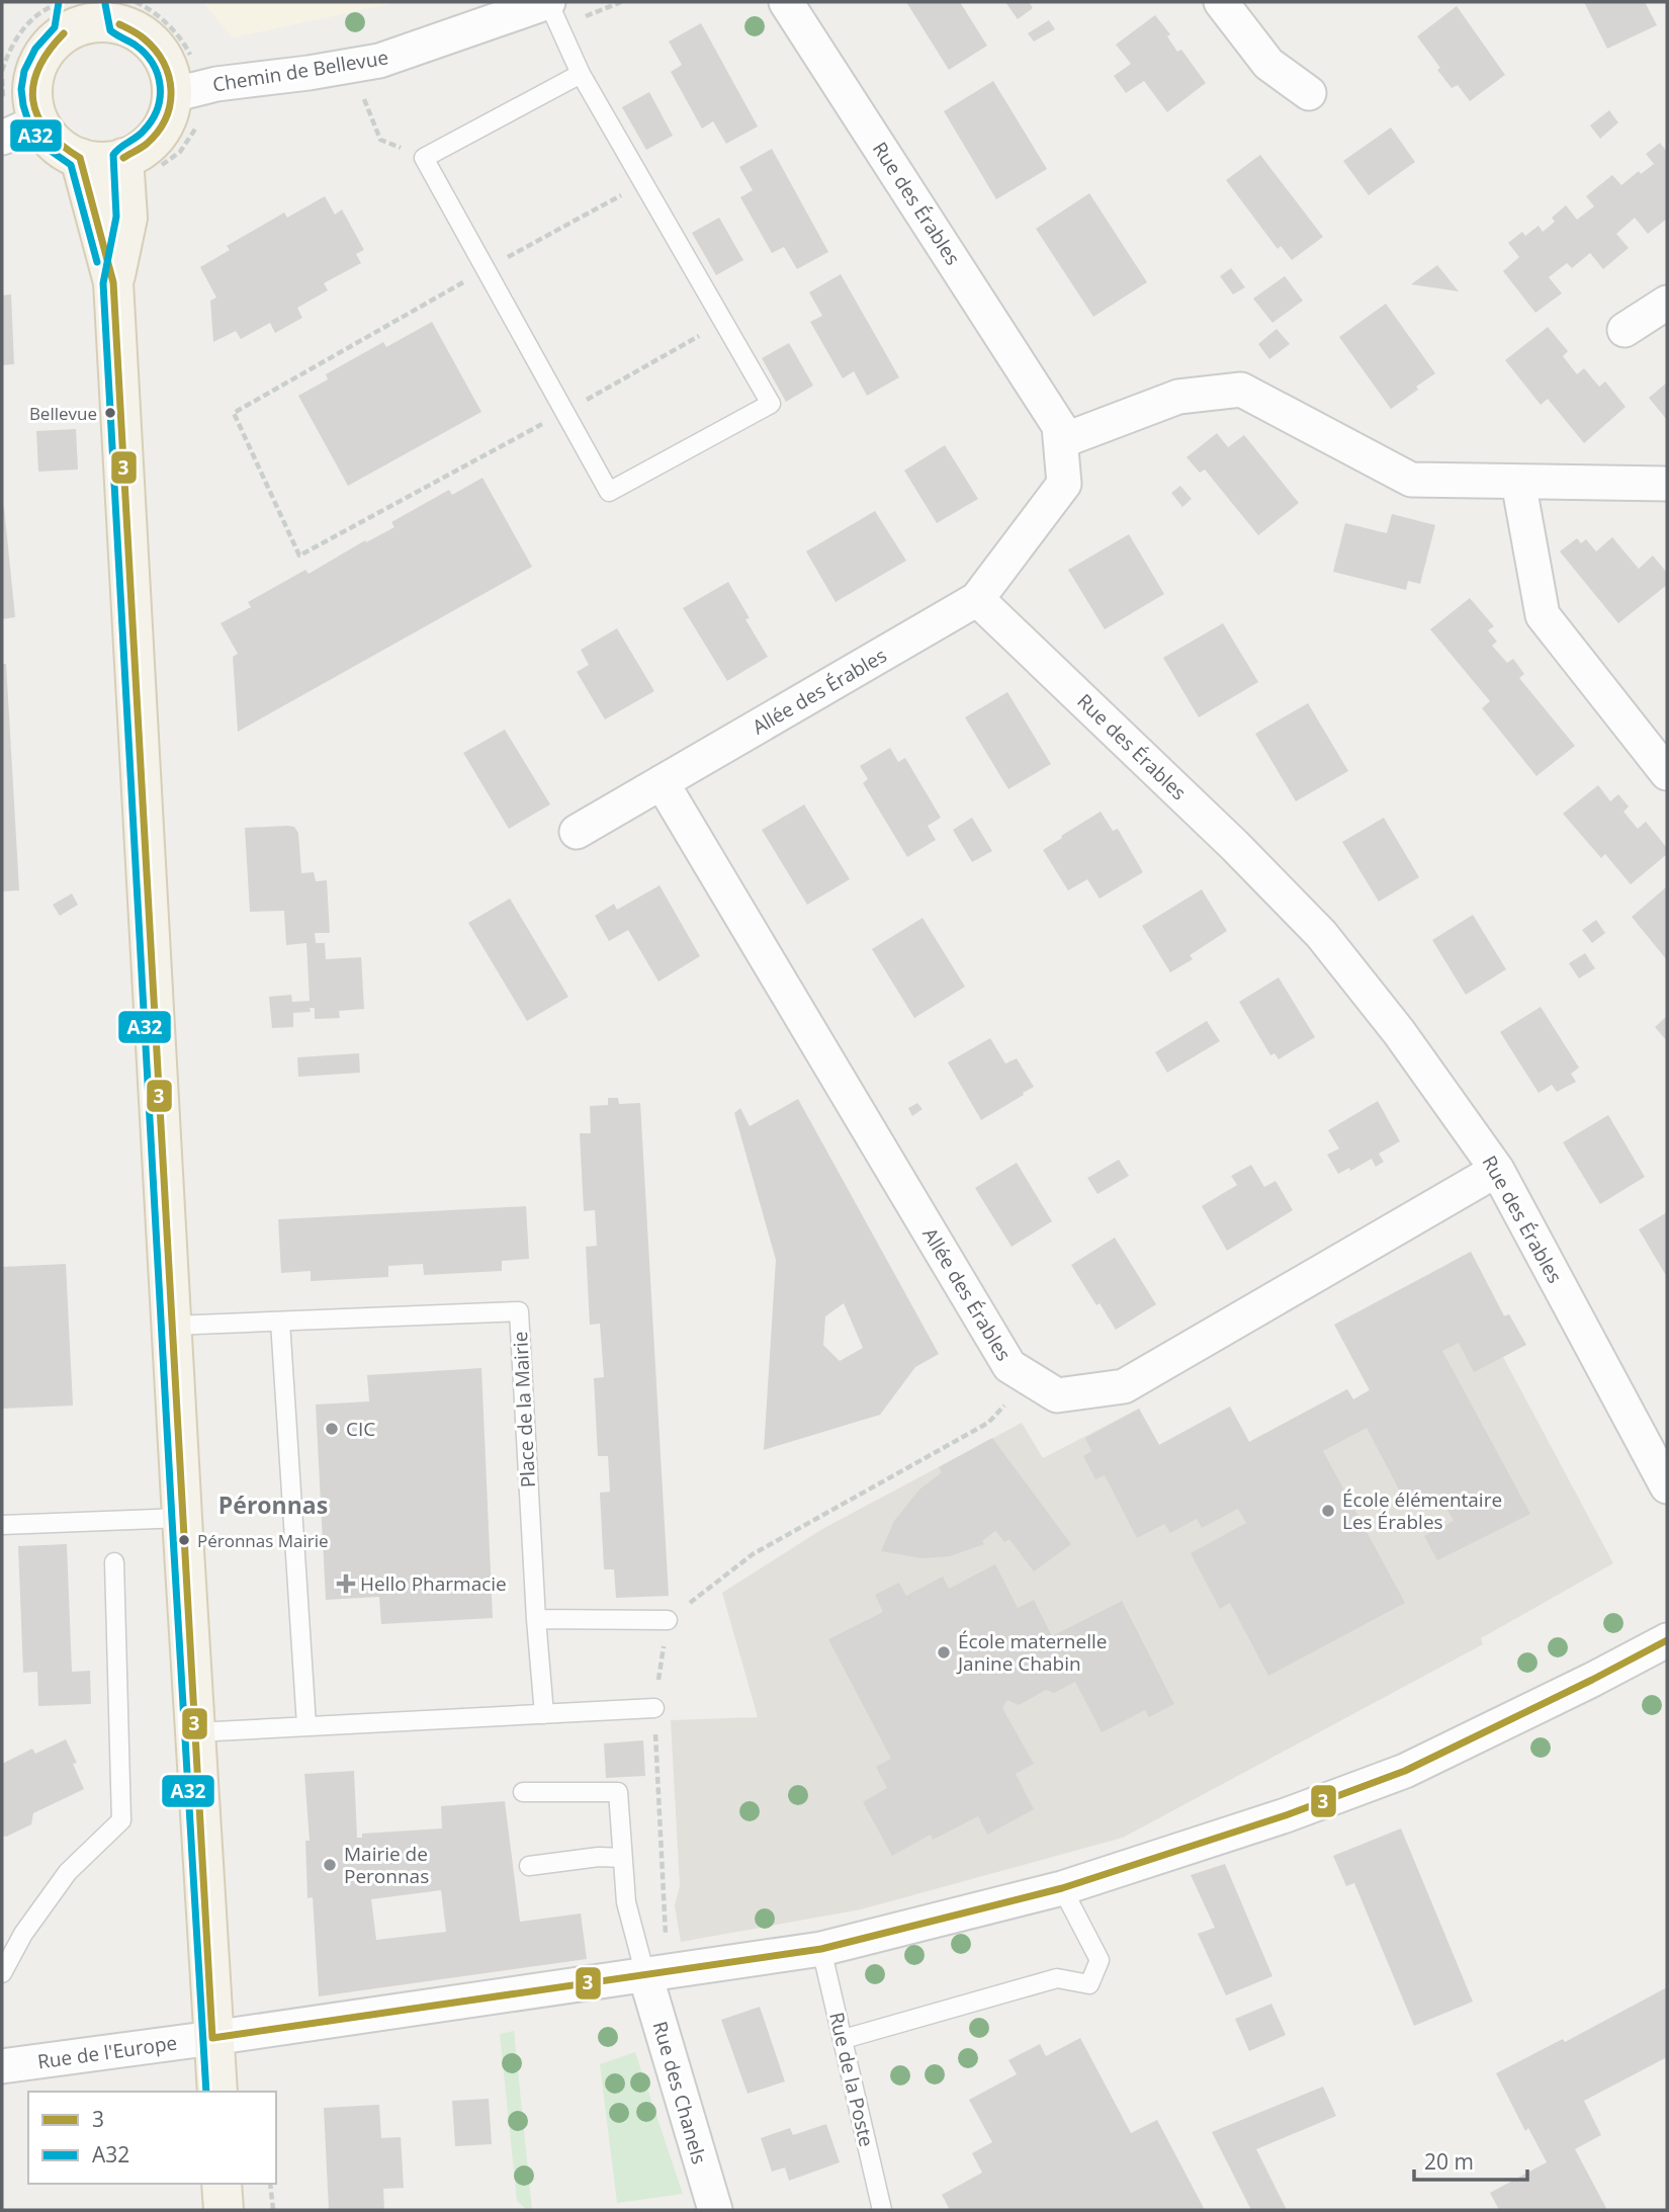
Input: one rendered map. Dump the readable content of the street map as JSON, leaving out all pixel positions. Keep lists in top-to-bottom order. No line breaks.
{"streets":{"street":["Chemin de Bellevue","Rue des Érables","Allée des Érables","Rue de l'Europe","Rue des Chanels"],"lane":["Place de la Mairie","Rue de la Poste"]},"crossings":[["Rue des Érables","Allée des Érables"],["Rue de l'Europe","Rue de la Poste"],["Rue de l'Europe","Rue des Chanels"]],"districts":["Péronnas"],"places":{"other":["Bellevue","CIC","École élémentaire Les Érables","Péronnas Mairie","École maternelle Janine Chabin","Mairie de Peronnas"],"health":["Hello Pharmacie"]},"lines":["transit line A32","transit line 3"],"legend":["3","A32"],"scale_bar":"20 m"}
